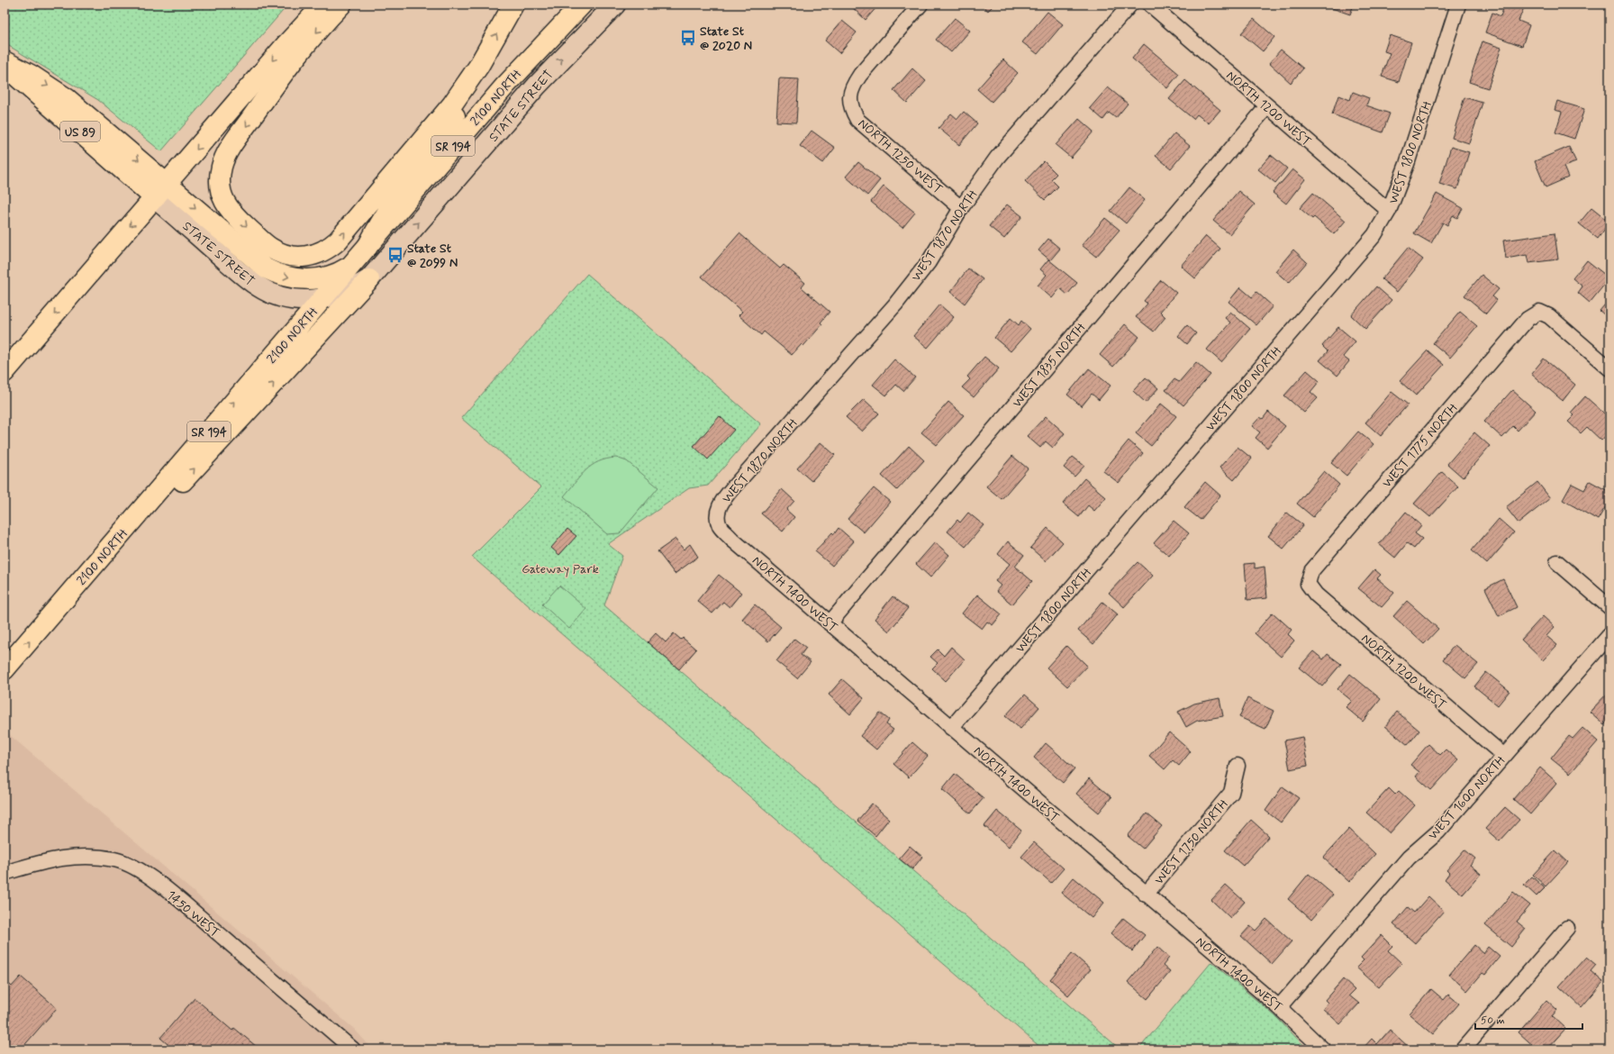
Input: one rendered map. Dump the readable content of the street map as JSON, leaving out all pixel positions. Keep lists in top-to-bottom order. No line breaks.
{"streets":{"highway":["2100 NORTH","US 89","SR 194"],"main road":["STATE STREET"],"street":["NORTH 1200 WEST","WEST 1800 NORTH","NORTH 1250 WEST","WEST 1870 NORTH","WEST 1835 NORTH","WEST 1775 NORTH","NORTH 1400 WEST","WEST 1600 NORTH","WEST 1750 NORTH","1450 WEST"]},"crossings":[["2100 NORTH","STATE STREET"],["STATE STREET","US 89"],["NORTH 1200 WEST","WEST 1800 NORTH"],["NORTH 1200 WEST","WEST 1835 NORTH"],["NORTH 1200 WEST","WEST 1775 NORTH"],["NORTH 1200 WEST","WEST 1600 NORTH"],["WEST 1800 NORTH","NORTH 1400 WEST"],["NORTH 1250 WEST","WEST 1870 NORTH"],["WEST 1870 NORTH","NORTH 1400 WEST"],["WEST 1835 NORTH","NORTH 1400 WEST"],["NORTH 1400 WEST","WEST 1600 NORTH"],["NORTH 1400 WEST","WEST 1750 NORTH"]],"one_way":["STATE STREET"],"parks":["Gateway Park"],"places":{"bus stop":["State St @ 2020 N","State St @ 2099 N"]},"scale_bar":"50 m"}
